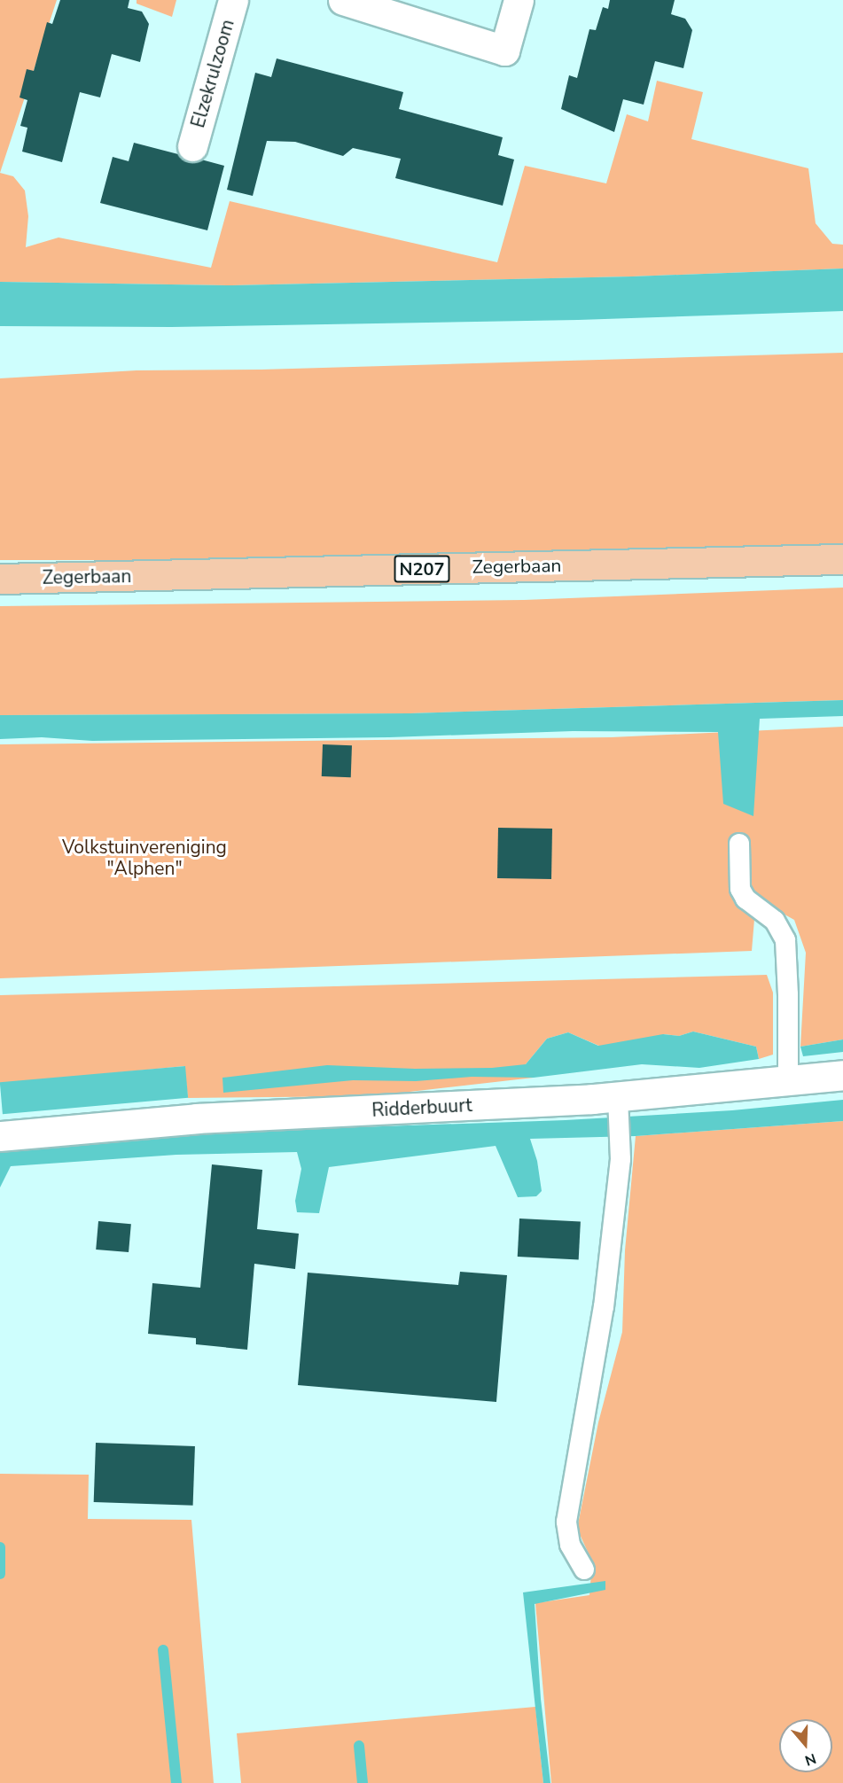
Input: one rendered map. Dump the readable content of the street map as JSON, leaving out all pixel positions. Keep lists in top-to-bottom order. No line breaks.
{"streets":{"main road":["Zegerbaan","N207"],"street":["Elzekrulzoom","Ridderbuurt"]},"parks":["Volkstuinvereniging \"Alphen\""],"north":"bottom"}
